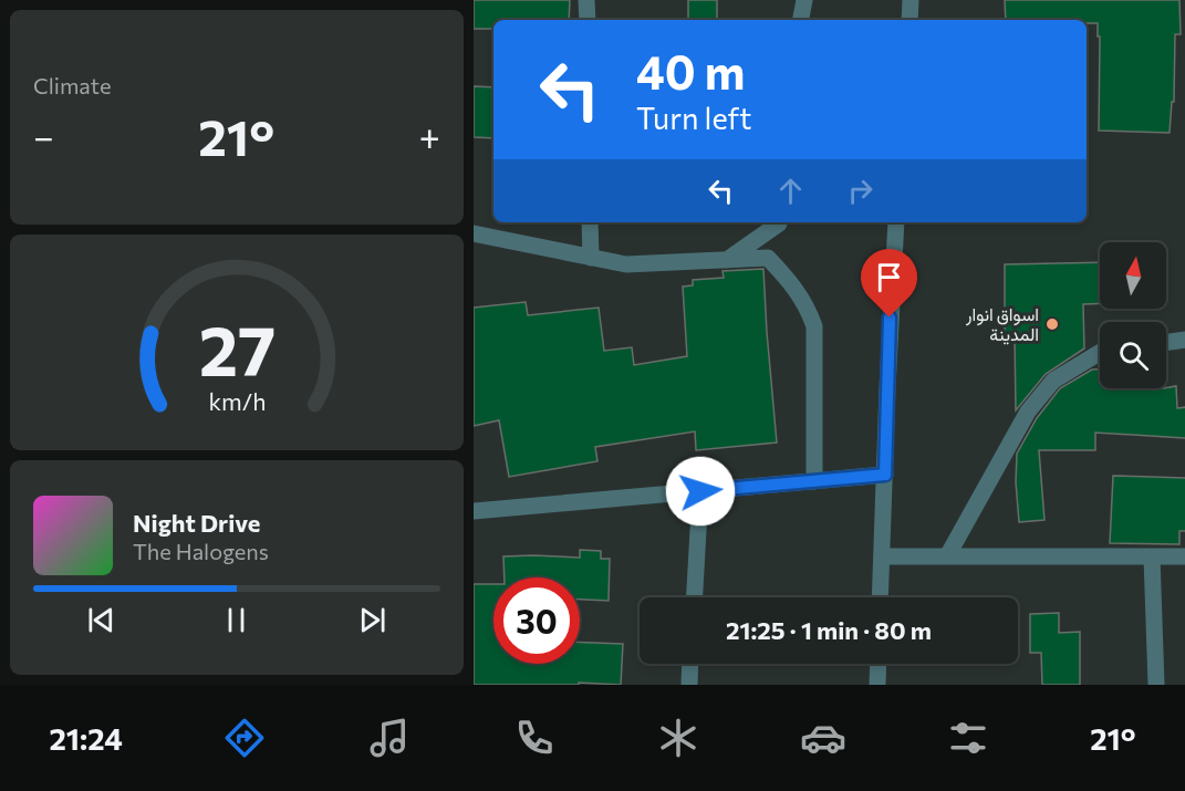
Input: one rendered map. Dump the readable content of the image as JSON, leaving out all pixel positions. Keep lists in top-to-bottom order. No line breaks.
{"places":["اسواق انوار المدينة"],"north":"top","page":{"tile":"Climate","turn":["40 m","Turn left"],"heat":["−","21°","+"],"song":["Night Drive","The Halogens"],"limit":"30","trip":"21:25 · 1 min · 80 m","tabs":["21:24","21°"],"gauge":["27","km/h"]}}
